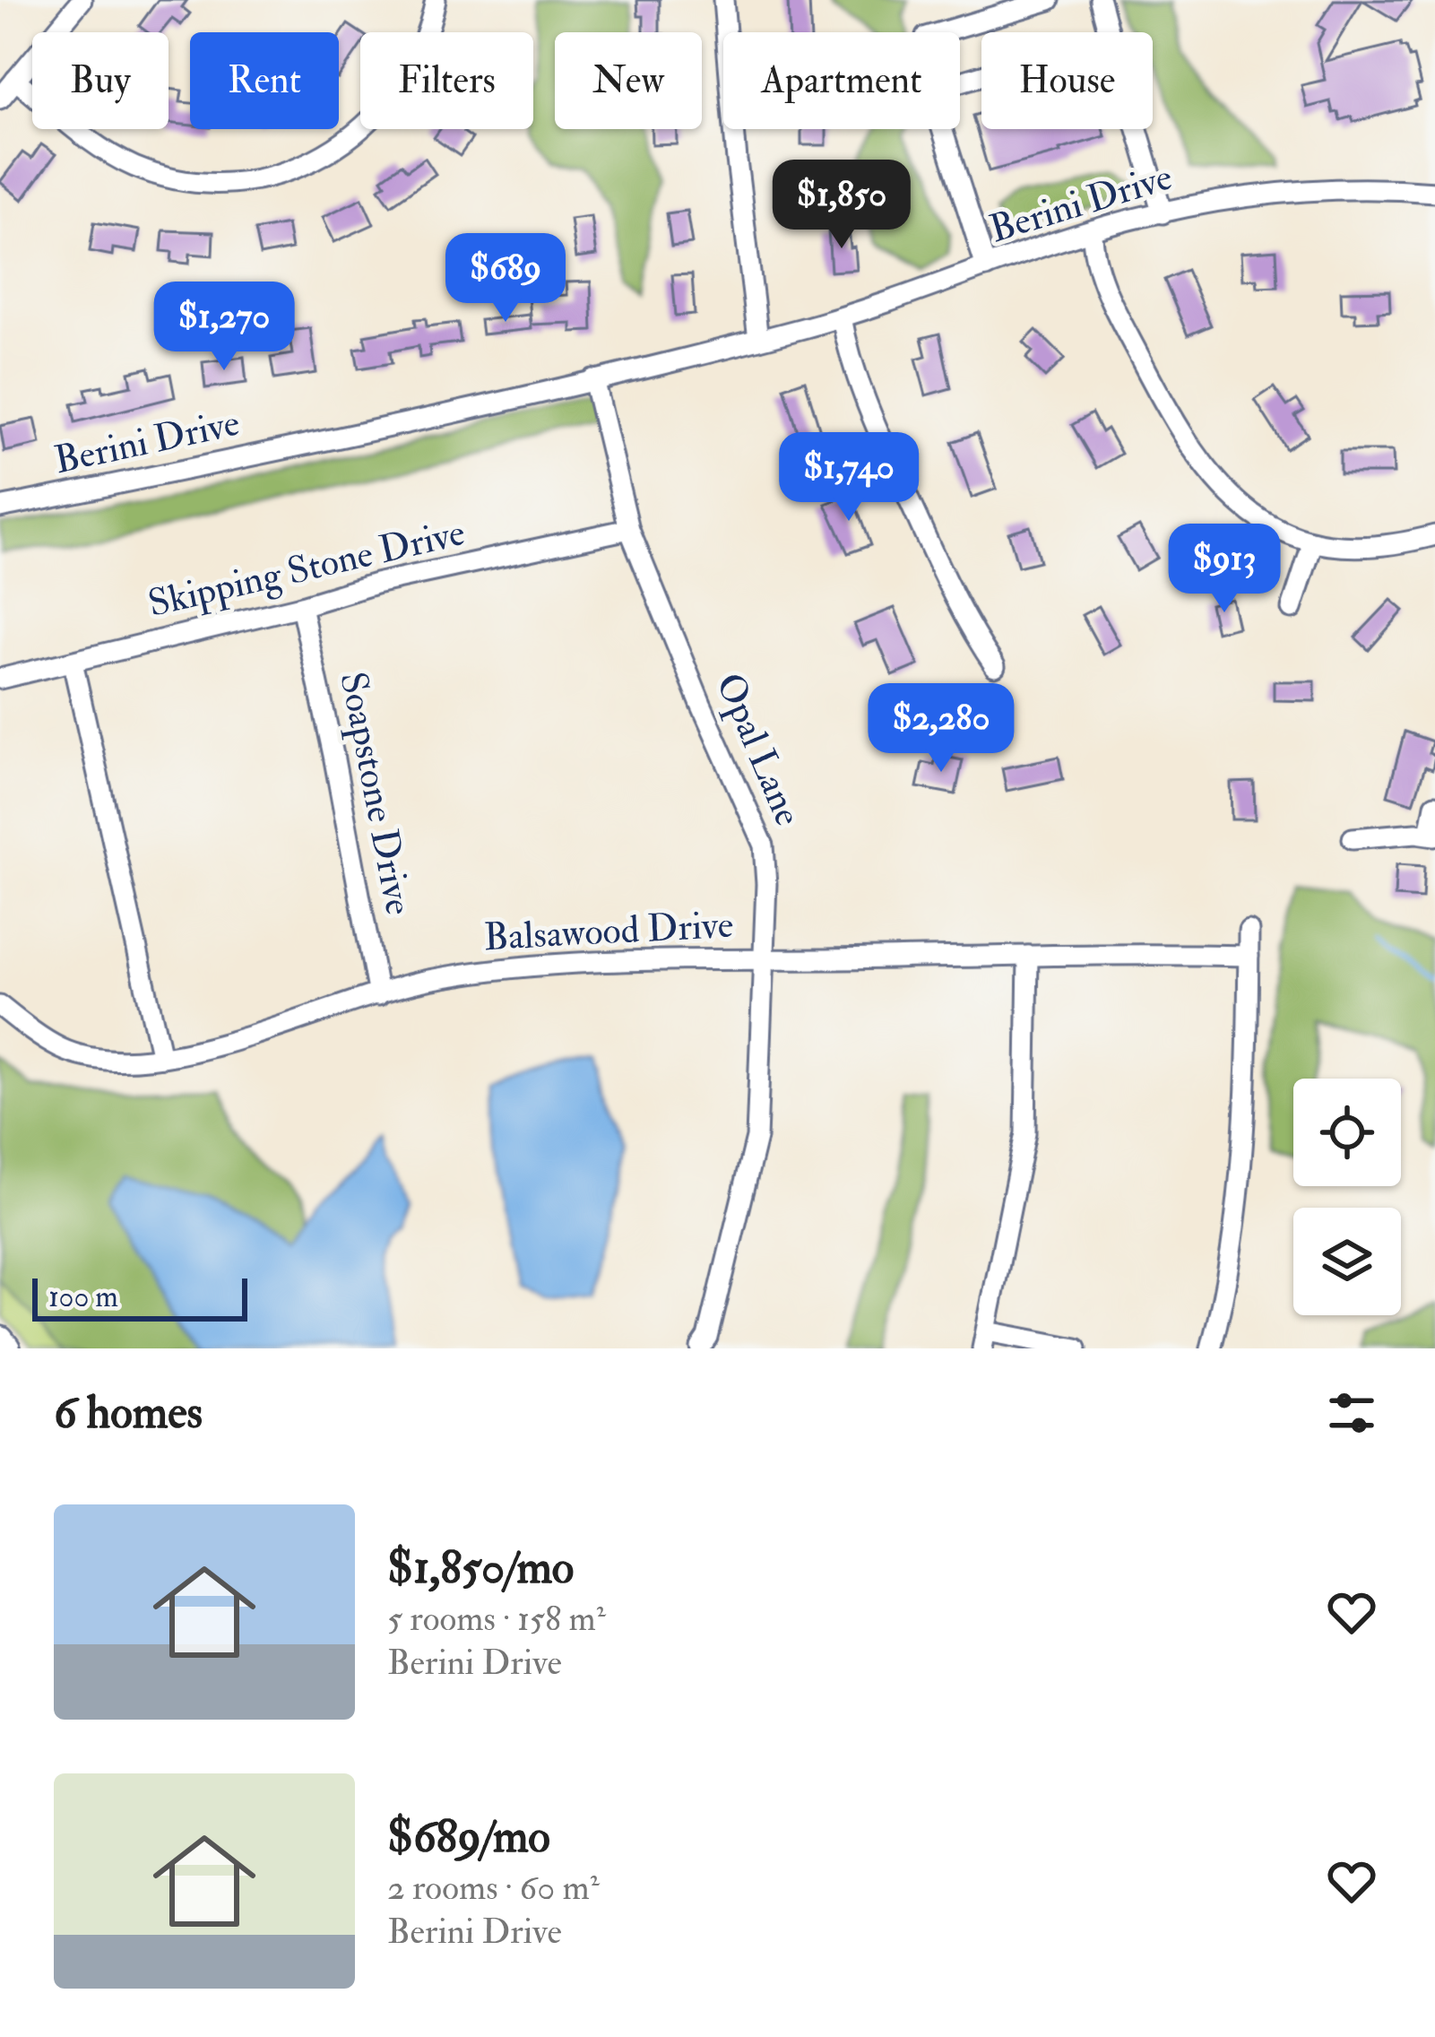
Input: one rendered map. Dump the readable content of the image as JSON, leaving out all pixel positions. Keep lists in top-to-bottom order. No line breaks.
{"streets":{"street":["Berini Drive","Skipping Stone Drive","Opal Lane","Soapstone Drive","Balsawood Drive"]},"crossings":[["Berini Drive","Opal Lane"],["Skipping Stone Drive","Opal Lane"],["Skipping Stone Drive","Soapstone Drive"],["Opal Lane","Balsawood Drive"],["Soapstone Drive","Balsawood Drive"]],"scale_bar":"100 m","page":{"chip":["Buy","Rent","Filters","New","Apartment","House"],"price":["$1,850","$689","$1,270","$1,740","$913","$2,280"],"scale":"100 m","heading":"6 homes","list":[{"name":"$1,850/mo","note":"5 rooms · 158 m² · Berini Drive"},{"name":"$689/mo","note":"2 rooms · 60 m² · Berini Drive"}]}}
